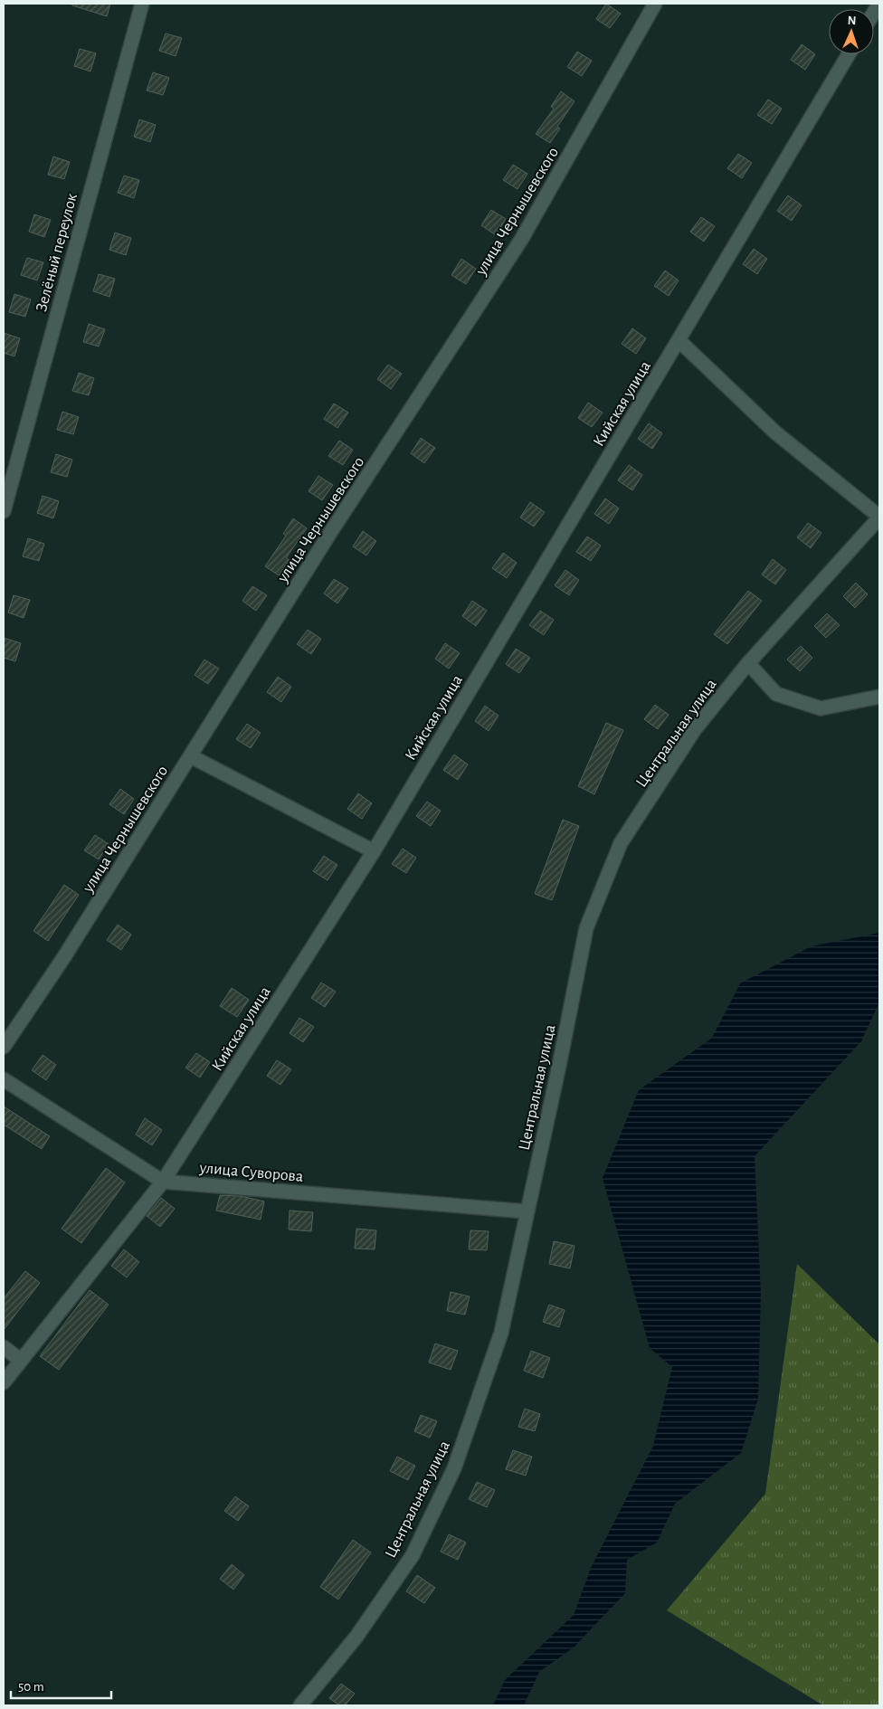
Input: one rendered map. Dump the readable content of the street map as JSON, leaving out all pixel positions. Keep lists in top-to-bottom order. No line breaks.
{"streets":{"street":["улица Чернышевского","Зелёный переулок","Кийская улица","Центральная улица","улица Суворова"]},"crossings":[["Кийская улица","улица Суворова"],["Центральная улица","улица Суворова"]],"scale_bar":"50 m","north":"top"}
